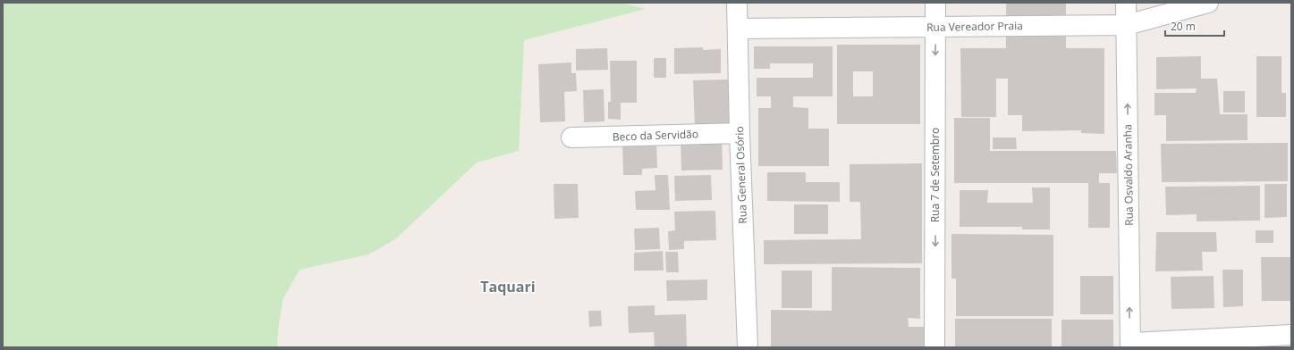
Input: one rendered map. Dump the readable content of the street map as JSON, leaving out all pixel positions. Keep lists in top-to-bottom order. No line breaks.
{"streets":{"street":["Rua Vereador Praia","Beco da Servidão","Rua General Osório","Rua 7 de Setembro","Rua Osvaldo Aranha"]},"crossings":[["Rua Vereador Praia","Rua General Osório"],["Rua Vereador Praia","Rua 7 de Setembro"],["Rua Vereador Praia","Rua Osvaldo Aranha"],["Beco da Servidão","Rua General Osório"]],"one_way":["Rua 7 de Setembro","Rua Osvaldo Aranha"],"districts":["Taquari"],"scale_bar":"20 m"}
